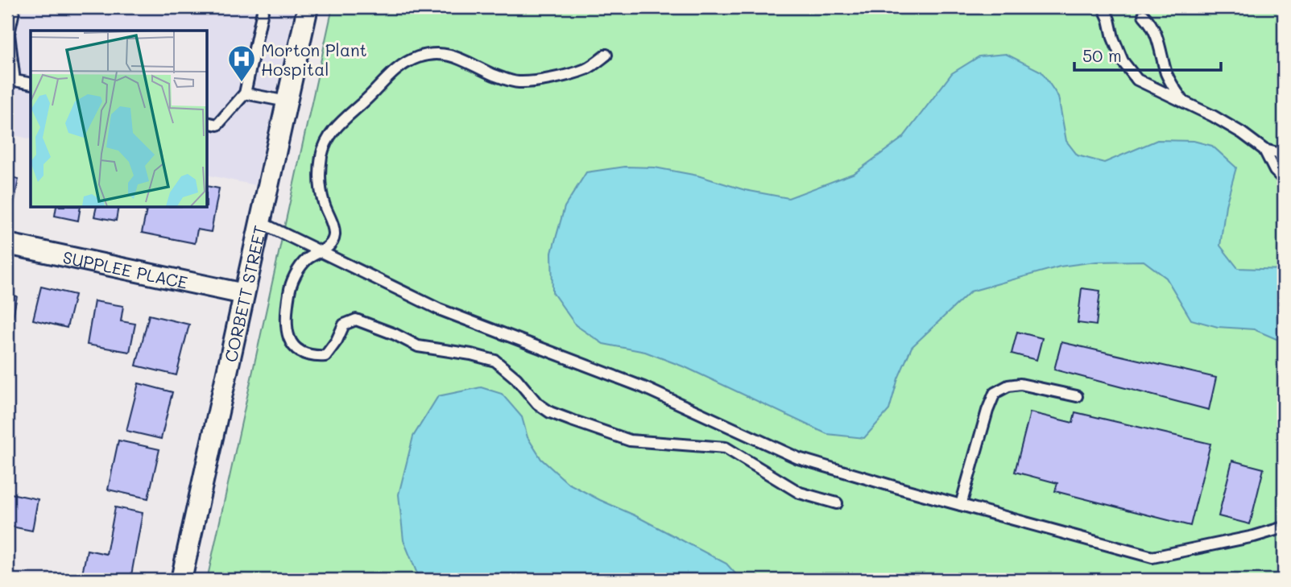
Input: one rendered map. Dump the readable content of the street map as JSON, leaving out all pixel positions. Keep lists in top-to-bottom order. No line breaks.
{"streets":{"street":["SUPPLEE PLACE","CORBETT STREET"]},"crossings":[["SUPPLEE PLACE","CORBETT STREET"]],"places":{"hospital":["Morton Plant Hospital"]},"scale_bar":"50 m"}
